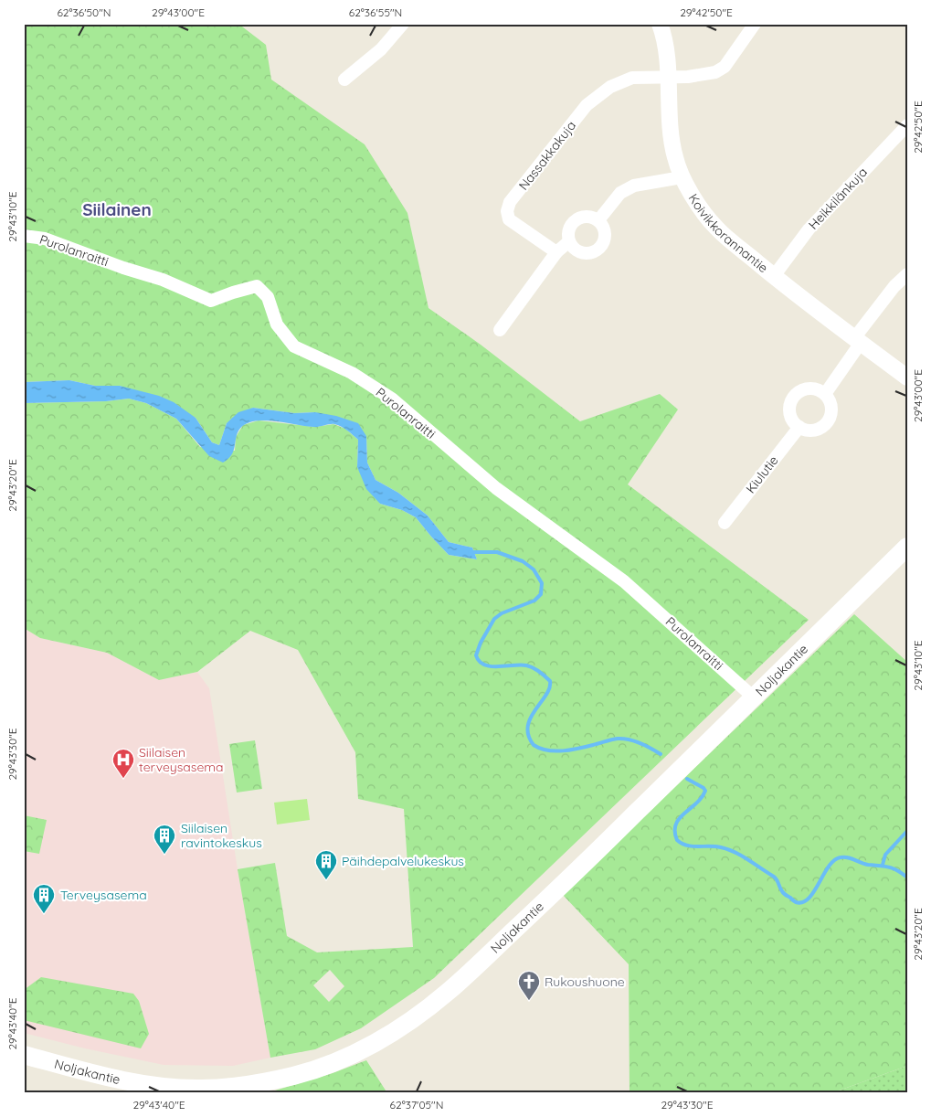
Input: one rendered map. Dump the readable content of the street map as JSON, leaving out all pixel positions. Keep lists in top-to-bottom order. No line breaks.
{"streets":{"main road":["Noljakantie"],"street":["Nassakkakuja","Heikkilänkuja","Koivikkorannantie","Purolanraitti","Kiulutie"]},"crossings":[["Nassakkakuja","Koivikkorannantie"],["Heikkilänkuja","Koivikkorannantie"],["Purolanraitti","Noljakantie"]],"districts":["Siilainen"],"places":{"hospital":["Siilaisen terveysasema"],"building":["Siilaisen ravintokeskus","Päihdepalvelukeskus","Terveysasema"],"church":["Rukoushuone"]},"coordinates":["62°36'50\"N","29°43'00\"E","62°36'55\"N","29°42'50\"E","29°43'10\"E","29°43'20\"E","29°43'30\"E","29°43'40\"E","62°37'05\"N"]}
